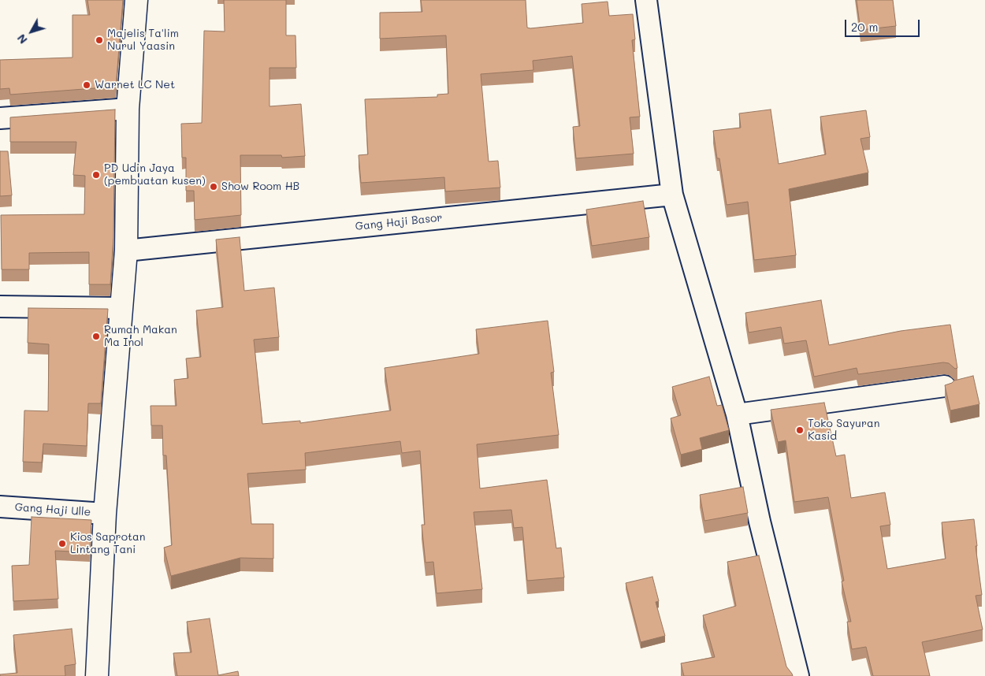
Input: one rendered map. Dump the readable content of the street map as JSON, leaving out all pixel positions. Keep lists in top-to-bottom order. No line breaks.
{"streets":{"street":["Gang Haji Basor","Gang Haji Ulle"]},"places":["Majelis Ta'lim Nurul Yaasin","Warnet LC Net","PD Udin Jaya (pembuatan kusen)","Show Room HB","Rumah Makan Ma Inol","Toko Sayuran Kasid","Kios Saprotan Lintang Tani"],"scale_bar":"20 m","north":"bottom left"}
